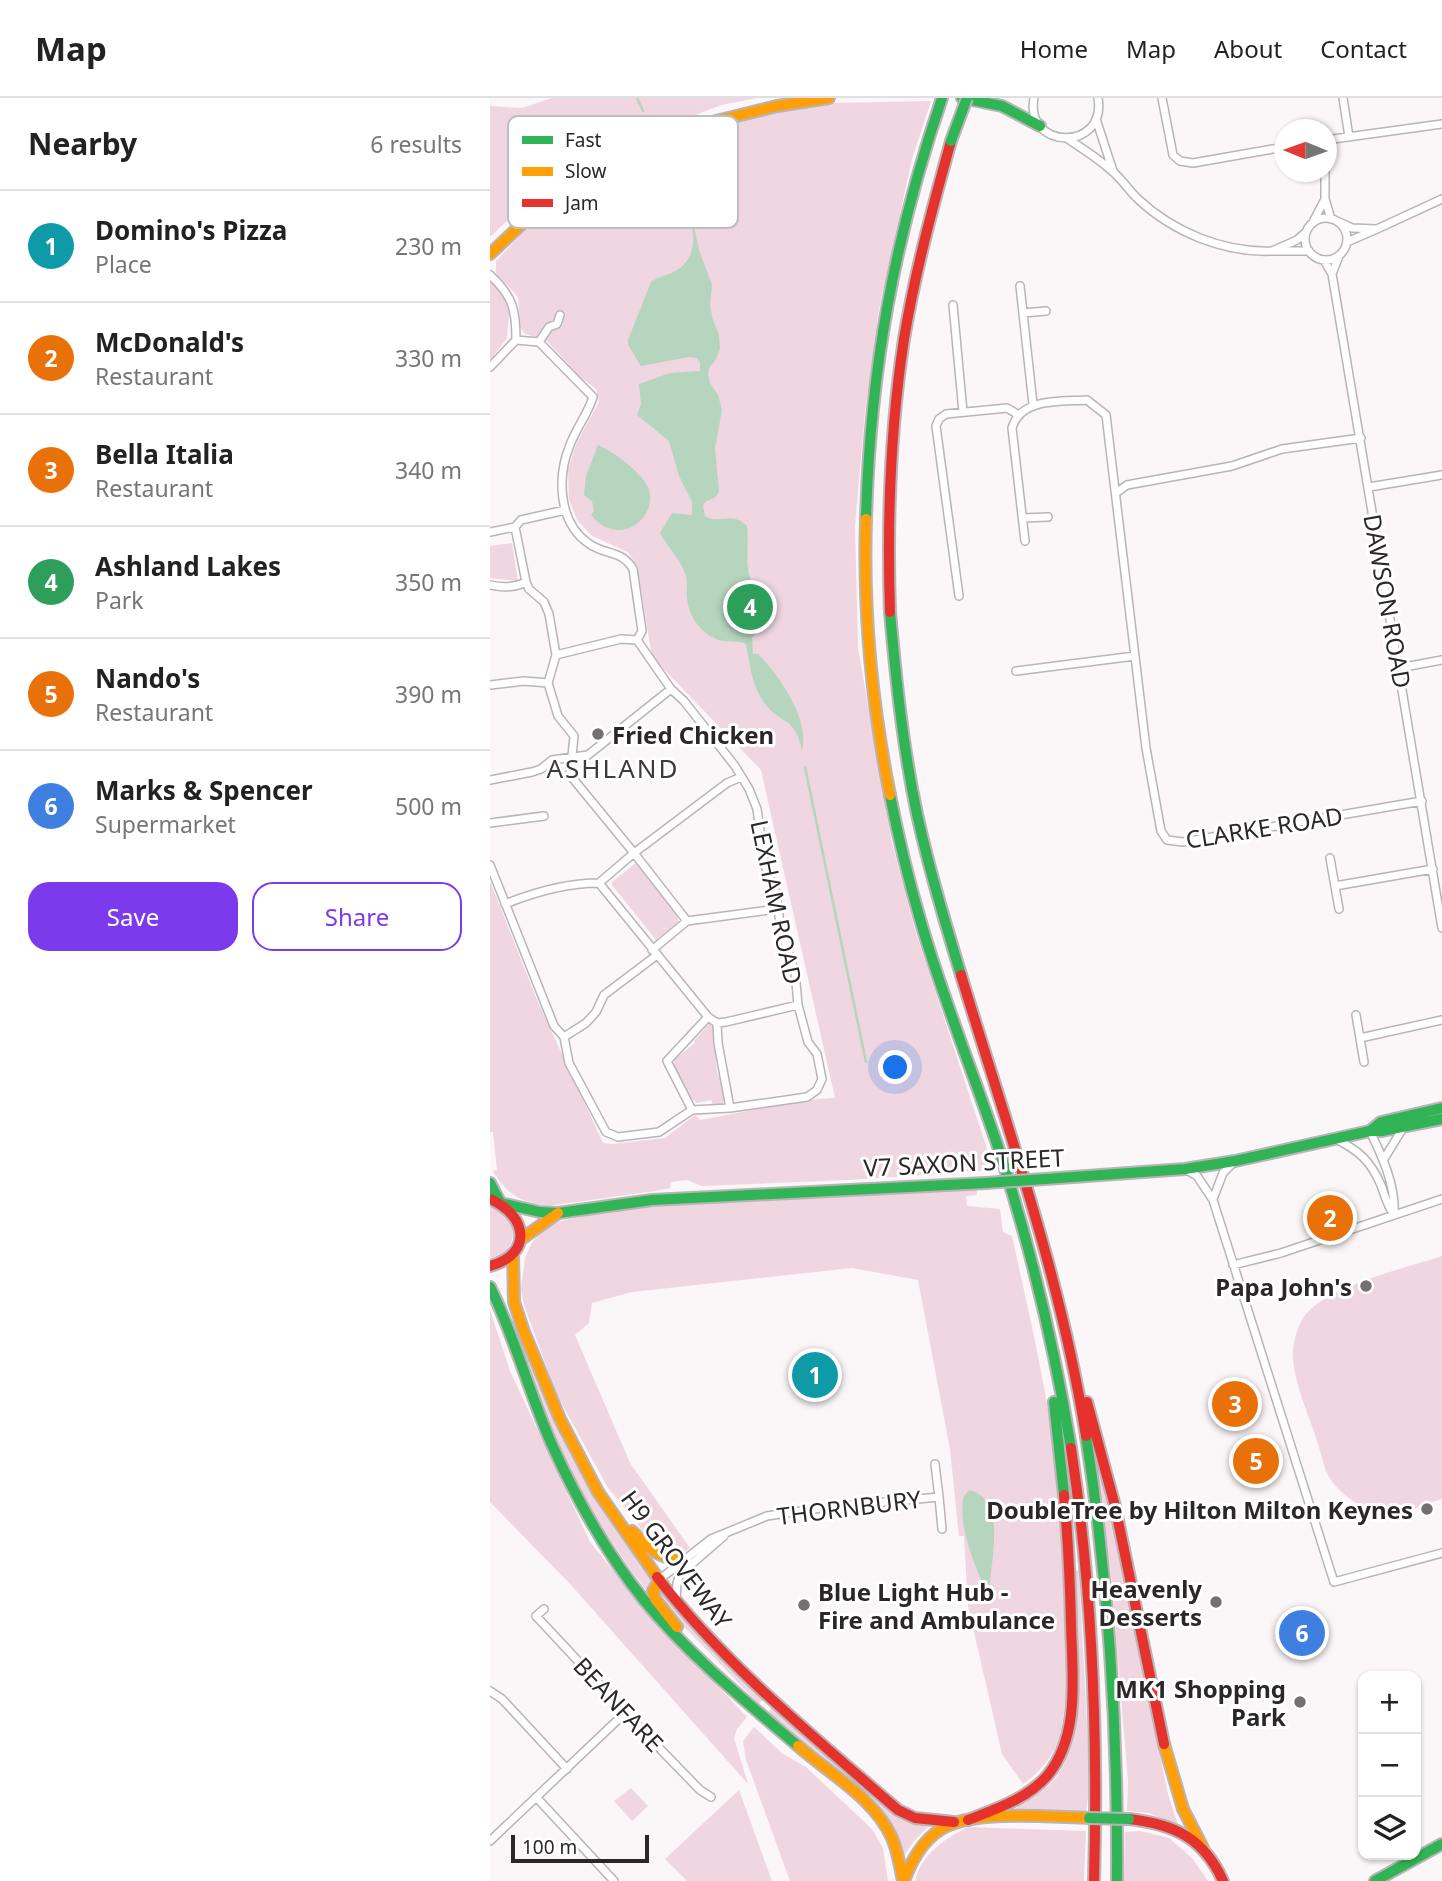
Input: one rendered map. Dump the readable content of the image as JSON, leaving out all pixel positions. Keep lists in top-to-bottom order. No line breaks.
{"streets":{"main road":["V7 SAXON STREET","H9 GROVEWAY"],"street":["DAWSON ROAD","CLARKE ROAD","LEXHAM ROAD","THORNBURY","BEANFARE"]},"crossings":[["DAWSON ROAD","CLARKE ROAD"],["THORNBURY","H9 GROVEWAY"]],"districts":["ASHLAND"],"places":["Fried Chicken","Papa John's","DoubleTree by Hilton Milton Keynes","Heavenly Desserts","Blue Light Hub - Fire and Ambulance","MK1 Shopping Park"],"legend":["Fast","Slow","Jam"],"scale_bar":"100 m","north":"left","page":{"header":"Map","nav":["Home","Map","About","Contact"],"heading":["Nearby","6 results"],"list":[{"mark":"1","name":"Domino's Pizza","note":"Place","value":"230 m"},{"mark":"2","name":"McDonald's","note":"Restaurant","value":"330 m"},{"mark":"3","name":"Bella Italia","note":"Restaurant","value":"340 m"},{"mark":"4","name":"Ashland Lakes","note":"Park","value":"350 m"},{"mark":"5","name":"Nando's","note":"Restaurant","value":"390 m"},{"mark":"6","name":"Marks & Spencer","note":"Supermarket","value":"500 m"}],"pins":["4","2","1","3","5","6"],"buttons":["Save","Share"],"map_buttons":["+","−"],"scale":"100 m"}}
